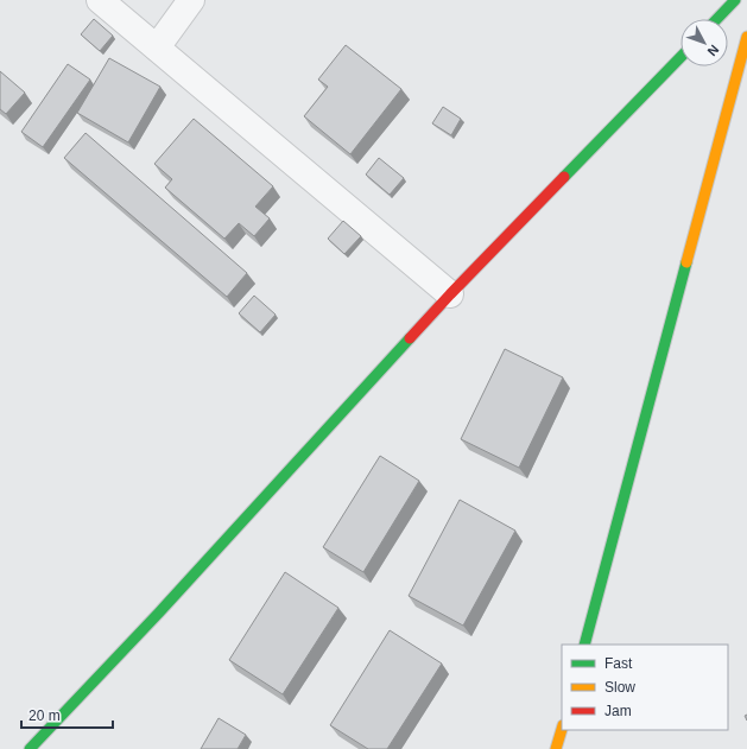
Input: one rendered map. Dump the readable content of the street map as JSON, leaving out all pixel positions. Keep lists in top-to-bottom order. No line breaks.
{"legend":["Fast","Slow","Jam"],"scale_bar":"20 m","north":"bottom right"}
